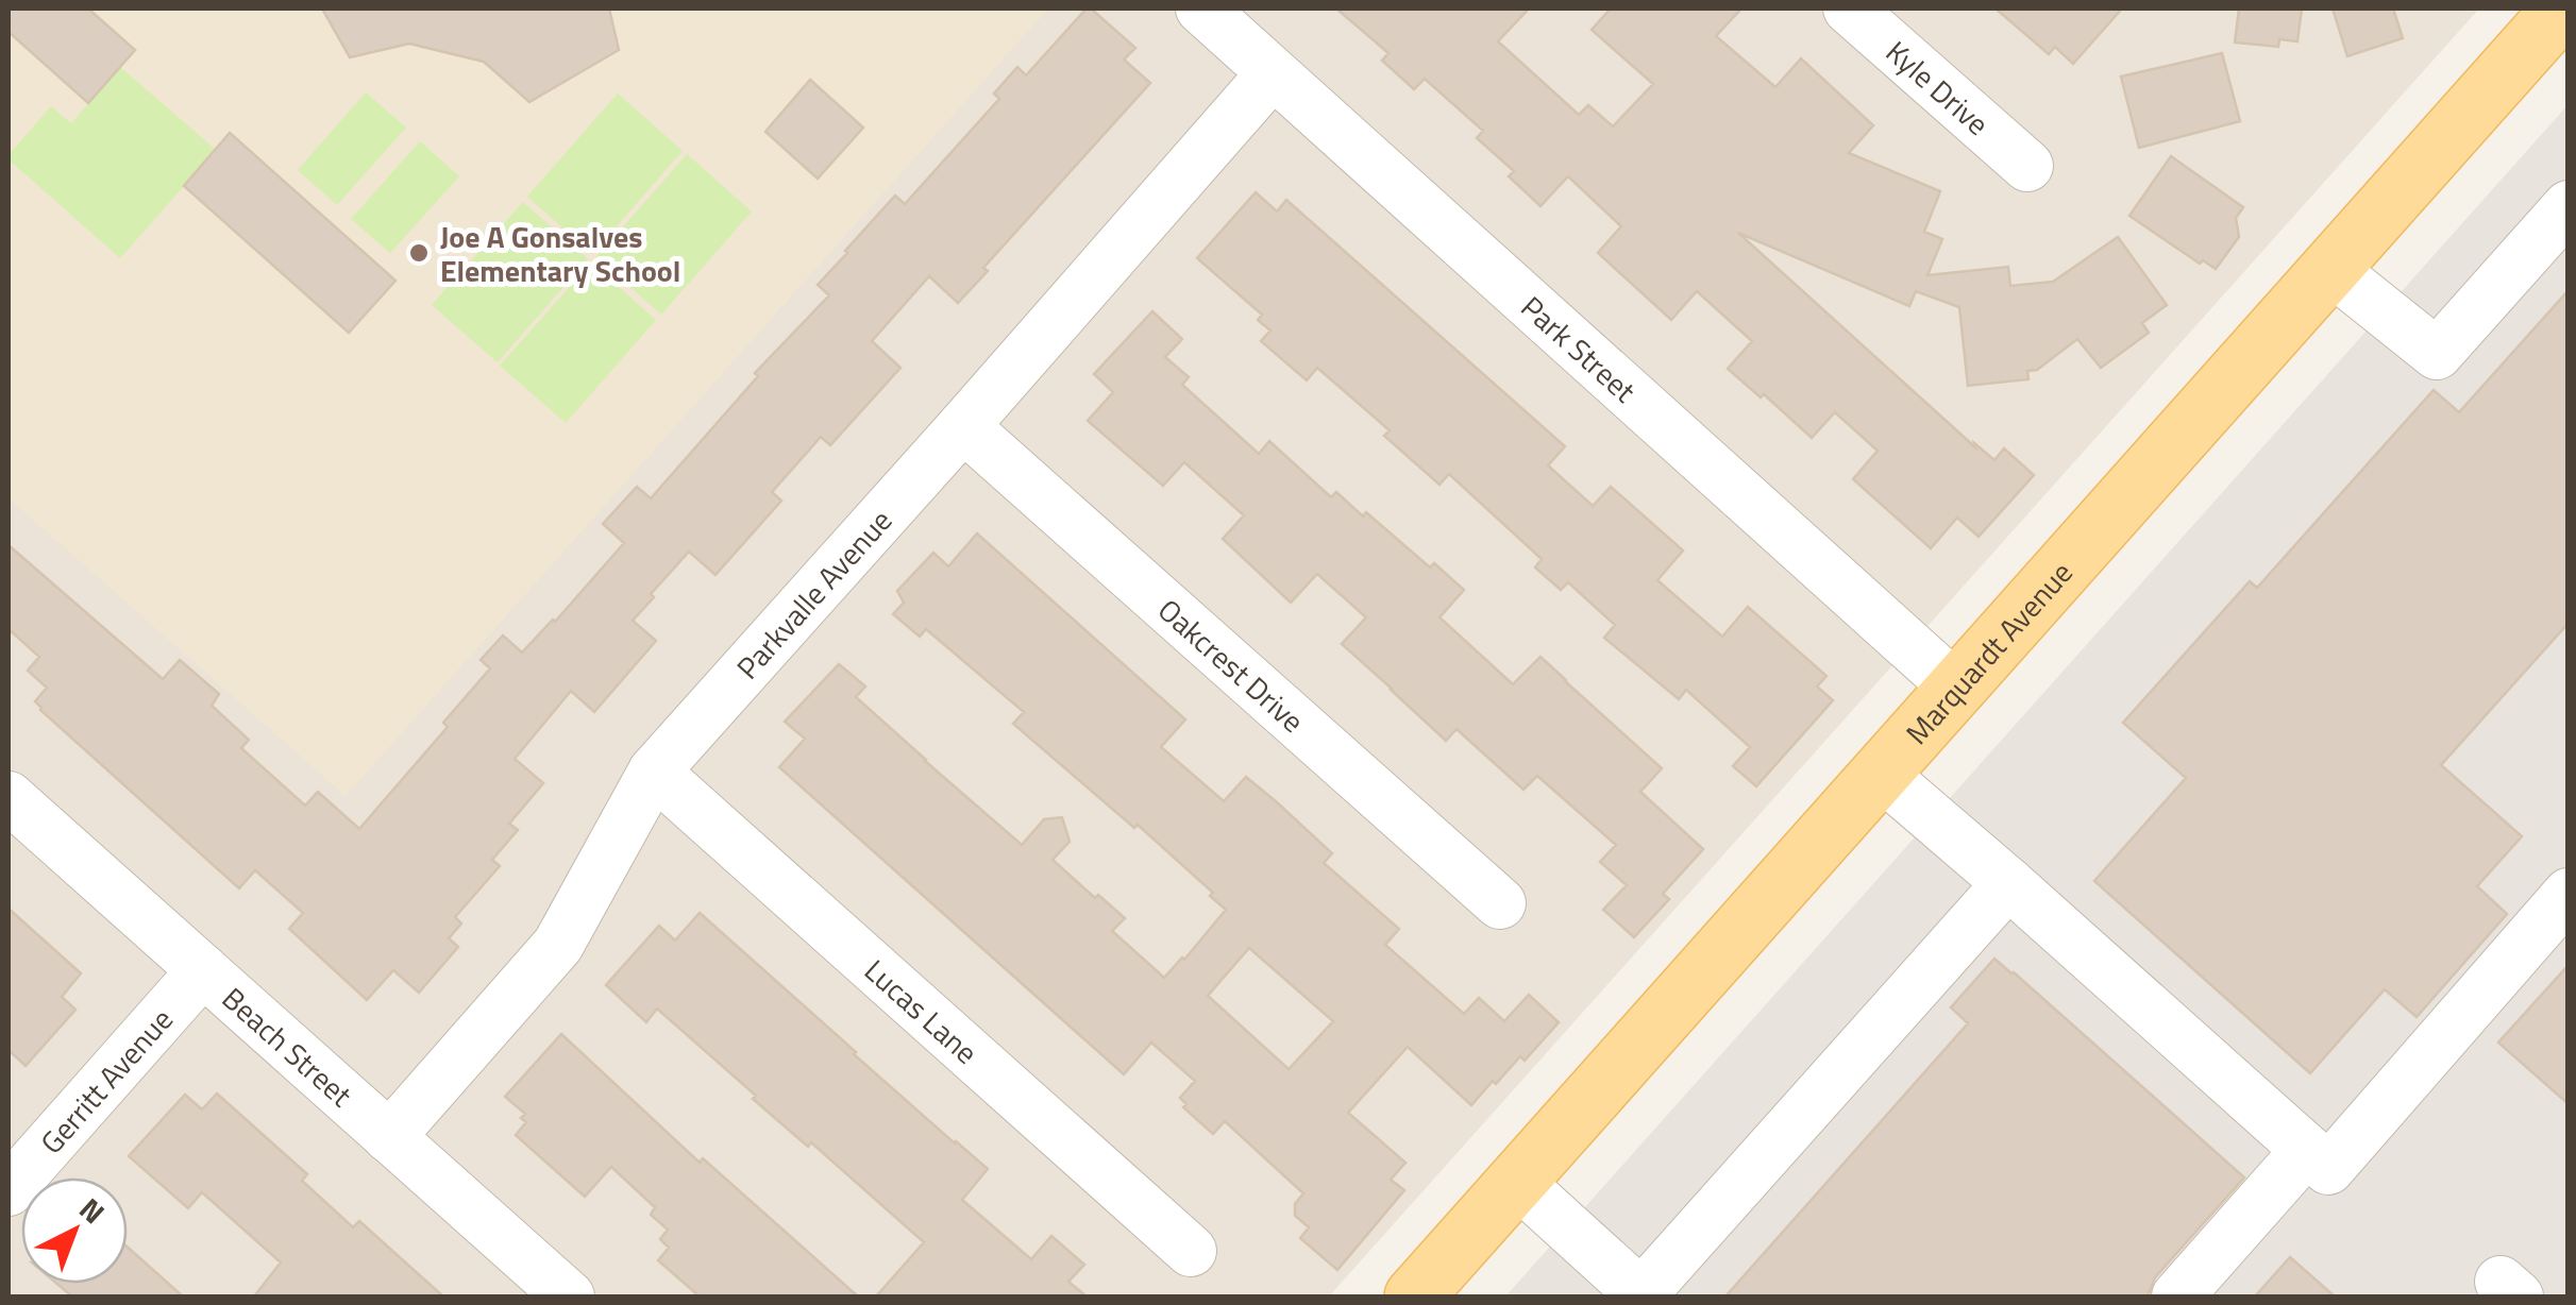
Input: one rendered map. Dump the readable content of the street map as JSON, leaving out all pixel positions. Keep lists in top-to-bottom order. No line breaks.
{"streets":{"main road":["Marquardt Avenue"],"street":["Kyle Drive","Park Street","Parkvalle Avenue","Oakcrest Drive","Lucas Lane","Beach Street","Gerritt Avenue"]},"crossings":[["Park Street","Parkvalle Avenue"],["Park Street","Marquardt Avenue"],["Parkvalle Avenue","Oakcrest Drive"],["Parkvalle Avenue","Lucas Lane"],["Parkvalle Avenue","Beach Street"],["Beach Street","Gerritt Avenue"]],"places":["Joe A Gonsalves Elementary School"],"north":"top right"}
